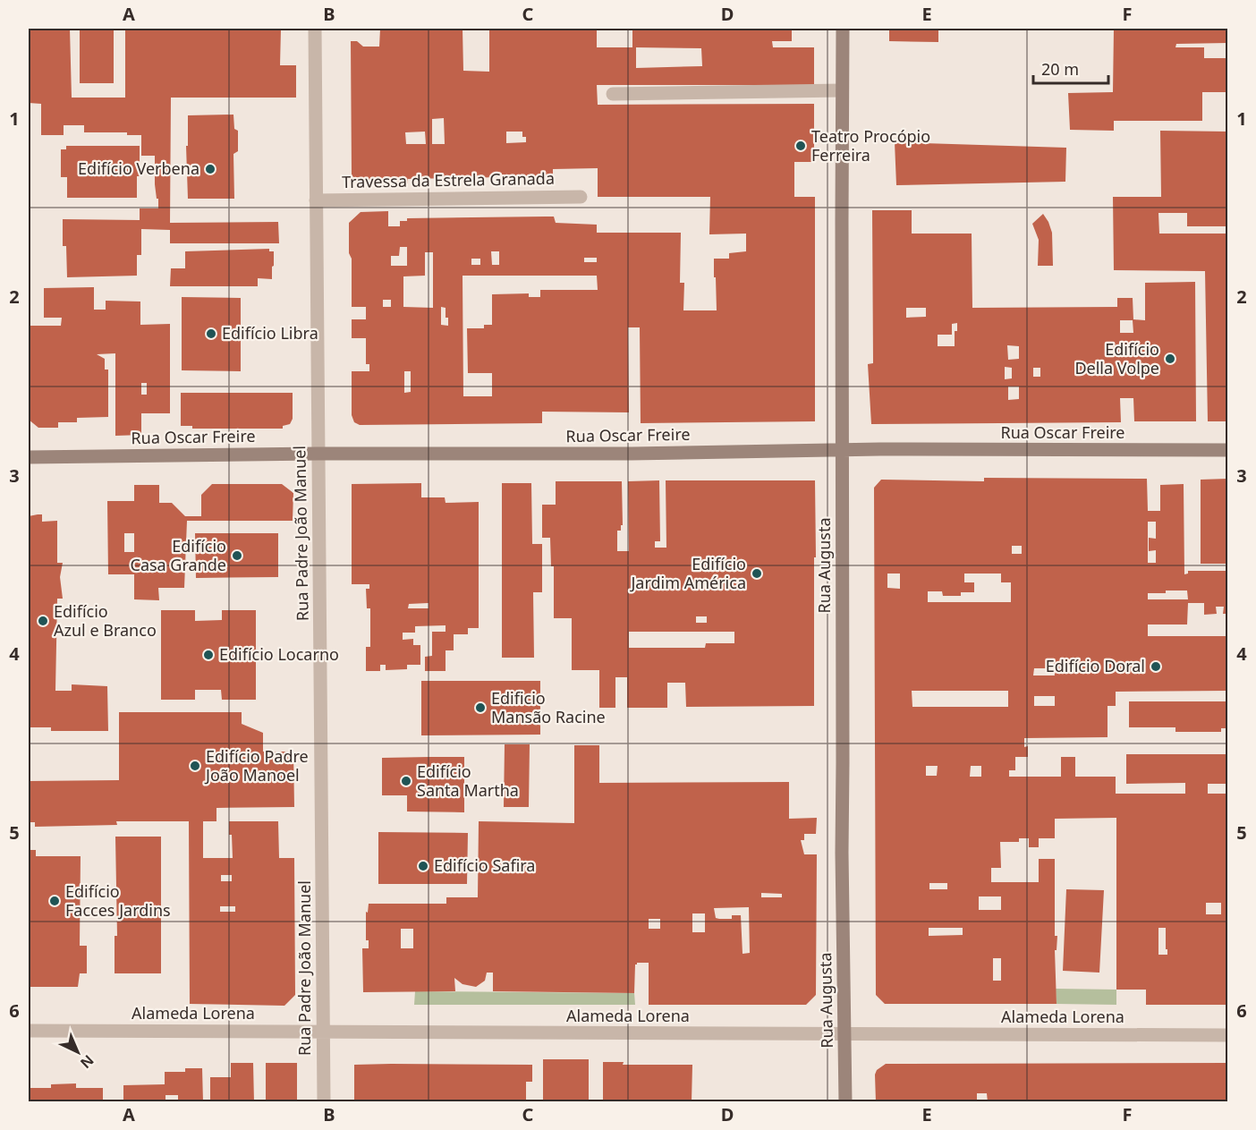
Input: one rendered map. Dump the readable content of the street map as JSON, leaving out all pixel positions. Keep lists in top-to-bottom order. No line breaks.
{"streets":{"street":["Travessa da Estrela Granada","Rua Oscar Freire","Rua Padre João Manuel","Rua Augusta","Alameda Lorena"]},"crossings":[["Travessa da Estrela Granada","Rua Padre João Manuel"],["Rua Oscar Freire","Rua Padre João Manuel"],["Rua Oscar Freire","Rua Augusta"],["Rua Padre João Manuel","Alameda Lorena"],["Rua Augusta","Alameda Lorena"]],"places":["Teatro Procópio Ferreira","Edifício Verbena","Edifício Libra","Edifício Della Volpe","Edifício Casa Grande","Edifício Jardim América","Edifício Azul e Branco","Edifício Locarno","Edifício Doral","Edificio Mansão Racine","Edifício Padre João Manoel","Edifício Santa Martha","Edifício Safira","Edifício Facces Jardins"],"scale_bar":"20 m","north":"bottom right","grid":{"columns":["A","B","C","D","E","F"],"rows":["1","2","3","4","5","6"]}}
